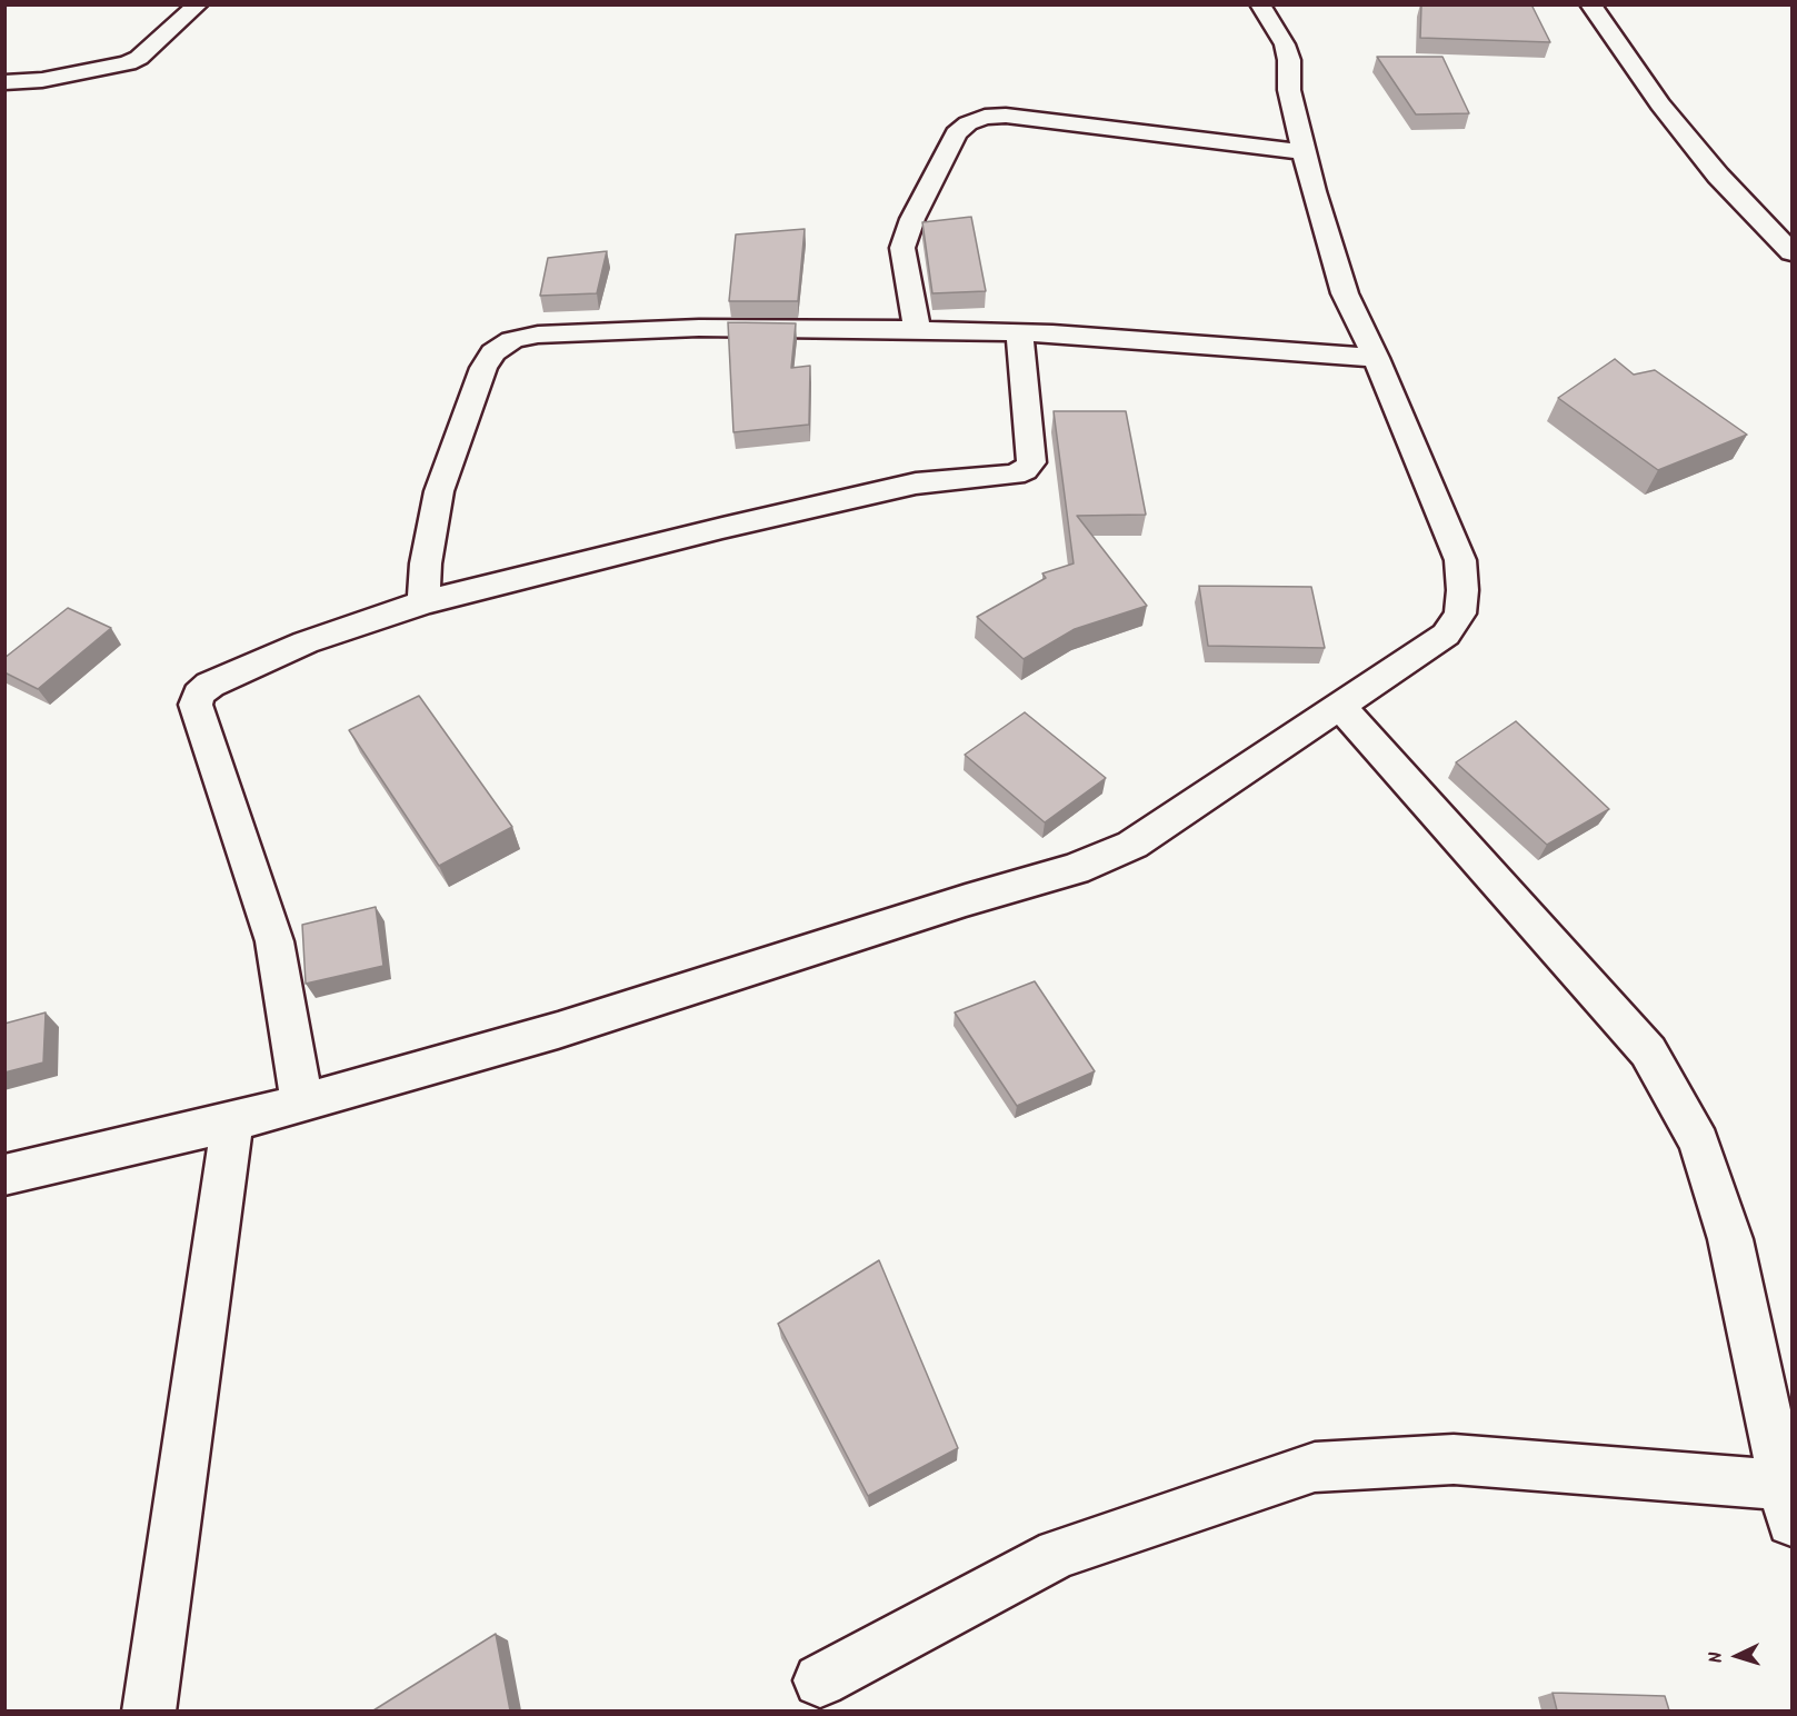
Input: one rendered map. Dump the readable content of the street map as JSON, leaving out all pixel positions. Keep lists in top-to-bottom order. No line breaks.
{"north":"left"}
